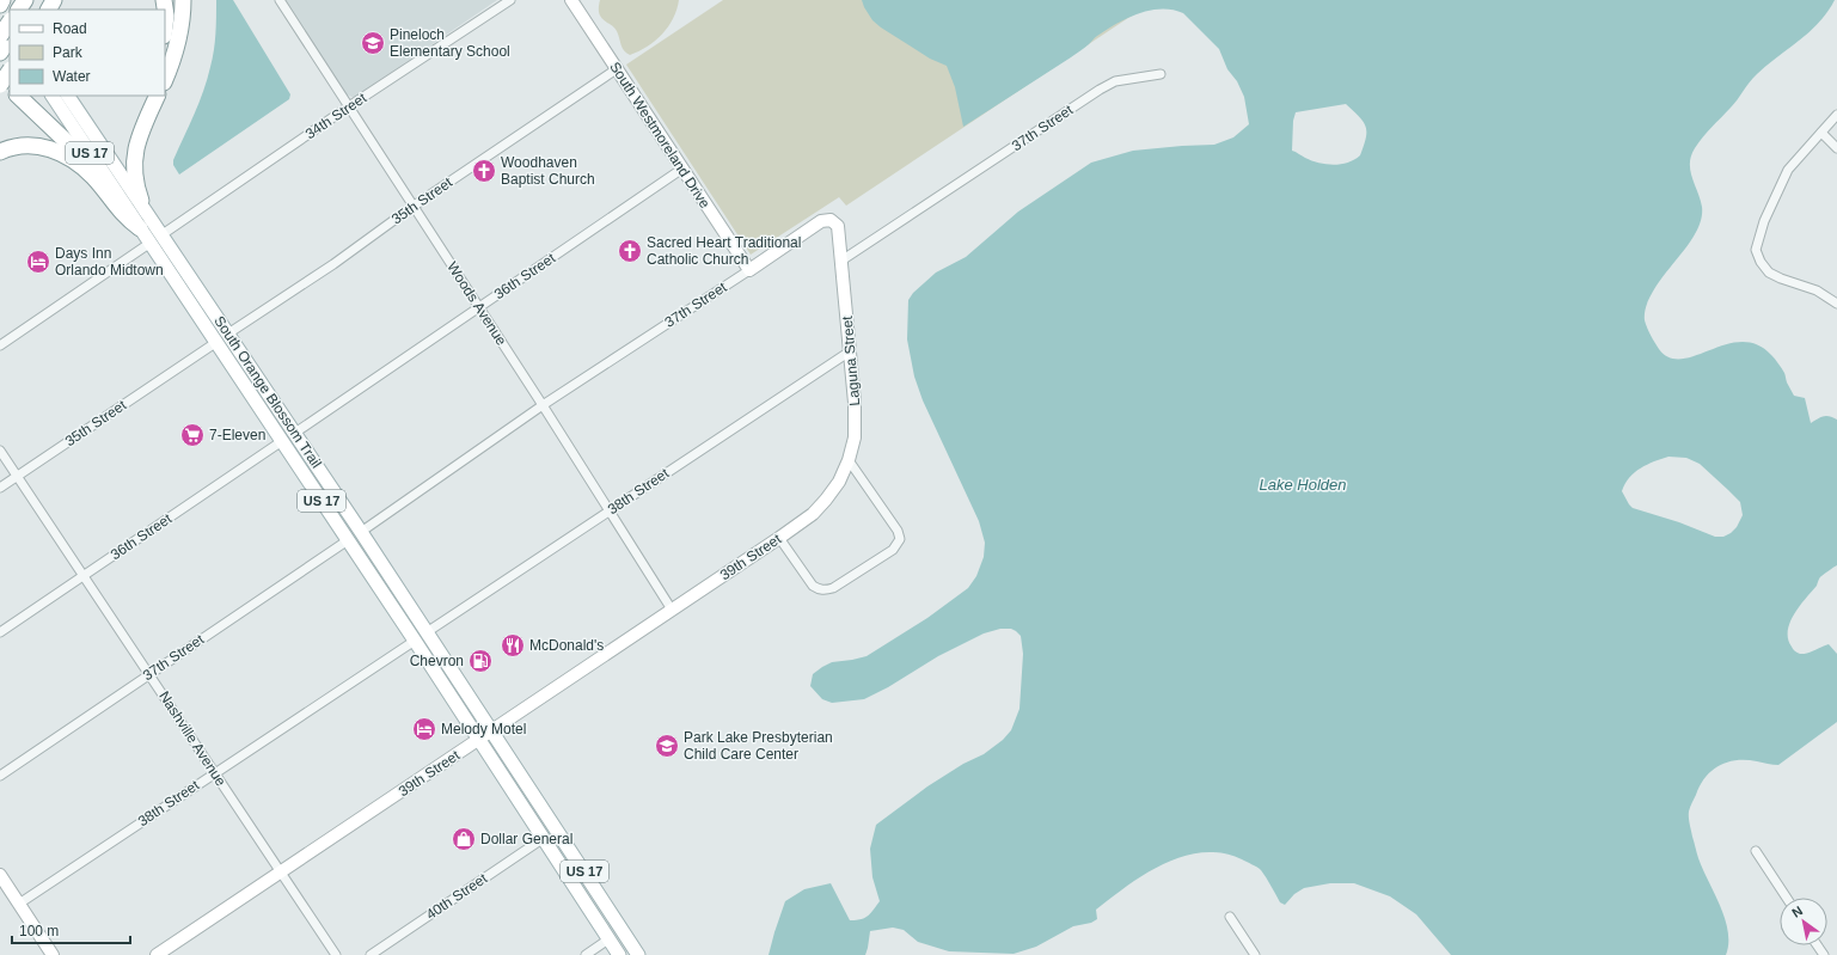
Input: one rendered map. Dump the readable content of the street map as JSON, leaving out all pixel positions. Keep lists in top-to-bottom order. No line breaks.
{"streets":{"main road":["US 17","South Orange Blossom Trail"],"street":["34th Street","37th Street","South Westmoreland Drive","35th Street","36th Street","Woods Avenue","Laguna Street","38th Street","39th Street","Nashville Avenue","40th Street"]},"crossings":[["34th Street","Woods Avenue"],["34th Street","South Orange Blossom Trail"],["37th Street","South Westmoreland Drive"],["37th Street","Woods Avenue"],["37th Street","Laguna Street"],["37th Street","South Orange Blossom Trail"],["37th Street","Nashville Avenue"],["South Westmoreland Drive","35th Street"],["South Westmoreland Drive","36th Street"],["35th Street","Woods Avenue"],["35th Street","South Orange Blossom Trail"],["35th Street","Nashville Avenue"],["36th Street","Woods Avenue"],["36th Street","South Orange Blossom Trail"],["36th Street","Nashville Avenue"],["Woods Avenue","38th Street"],["Woods Avenue","39th Street"],["Laguna Street","38th Street"],["Laguna Street","39th Street"],["South Orange Blossom Trail","38th Street"],["South Orange Blossom Trail","39th Street"],["South Orange Blossom Trail","40th Street"],["38th Street","Nashville Avenue"],["39th Street","Nashville Avenue"]],"water":["Lake Holden"],"places":{"school or university":["Pineloch Elementary School","Park Lake Presbyterian Child Care Center"],"church":["Woodhaven Baptist Church","Sacred Heart Traditional Catholic Church"],"hotel":["Days Inn Orlando Midtown","Melody Motel"],"supermarket":["7-Eleven"],"restaurant":["McDonald's"],"fuel station":["Chevron"],"shop":["Dollar General"]},"legend":["Road","Park","Water"],"scale_bar":"100 m","north":"top left"}
